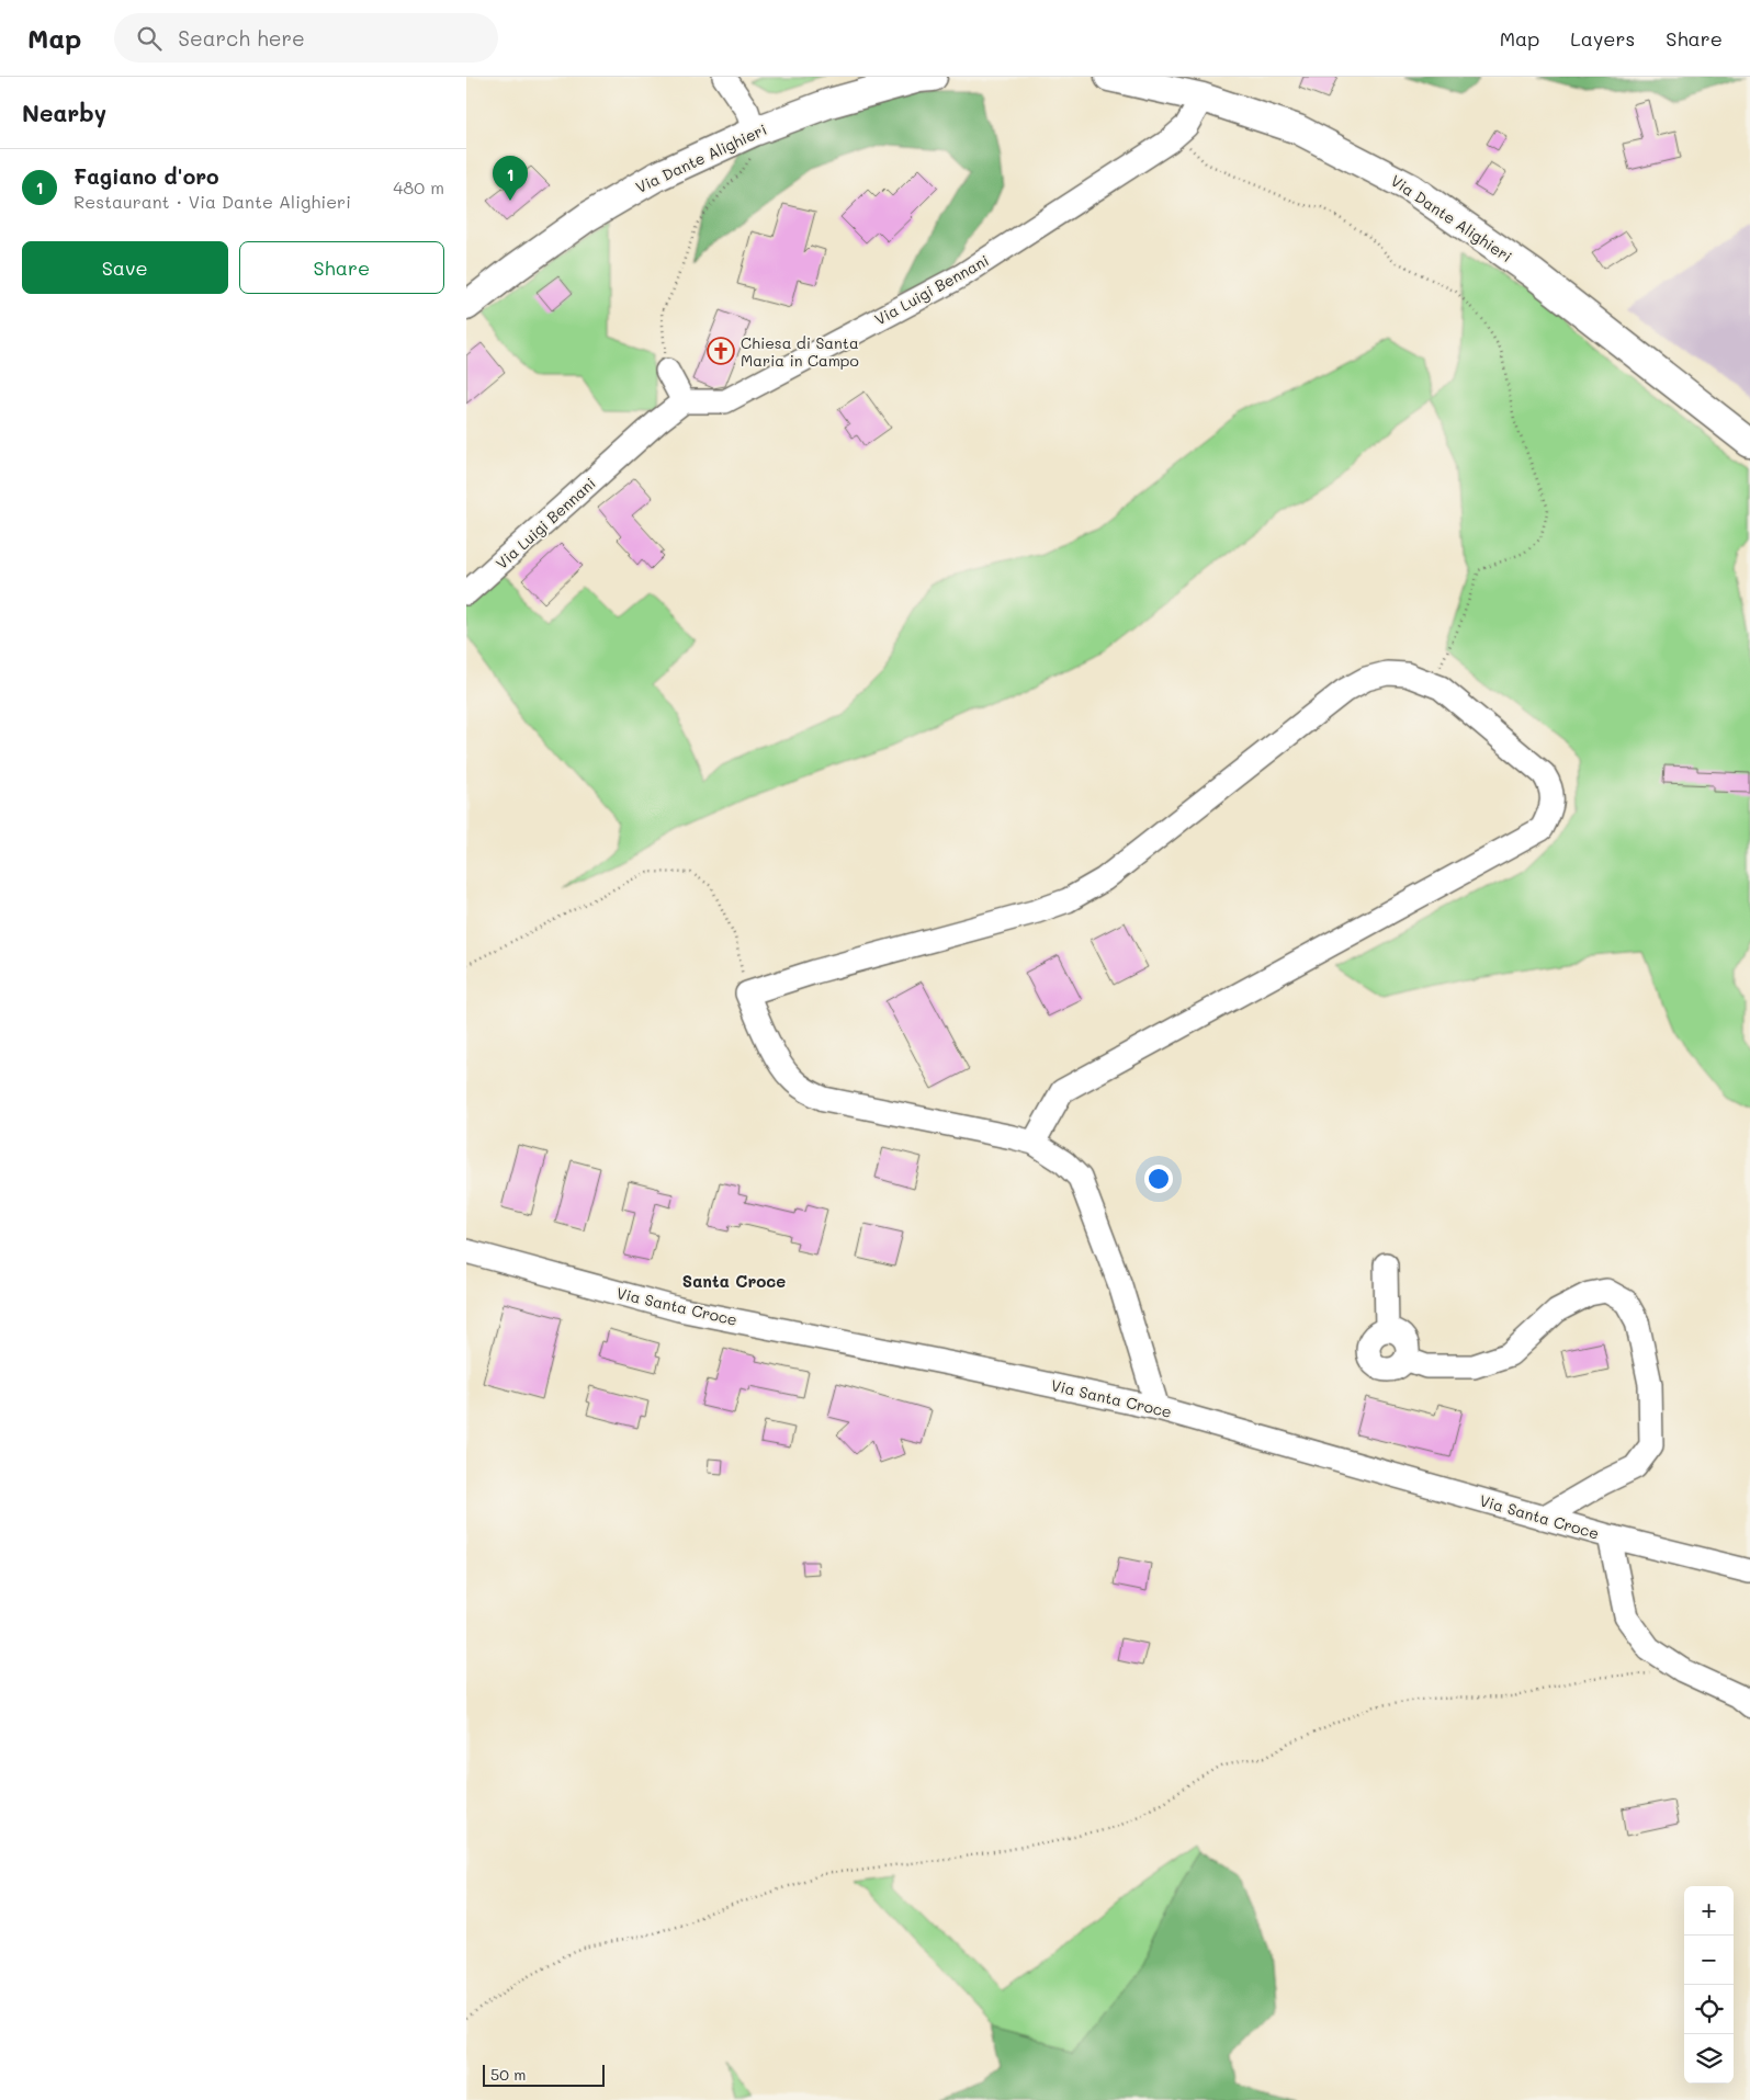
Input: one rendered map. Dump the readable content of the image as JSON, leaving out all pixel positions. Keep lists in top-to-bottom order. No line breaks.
{"streets":{"main road":["Via Dante Alighieri"],"street":["Via Luigi Bennani","Via Santa Croce"]},"crossings":[["Via Dante Alighieri","Via Luigi Bennani"]],"districts":["Santa Croce"],"places":{"church":["Chiesa di Santa Maria in Campo"]},"scale_bar":"50 m","page":{"header":"Map","search":"Search here","nav":["Map","Layers","Share"],"heading":"Nearby","list":[{"mark":"1","name":"Fagiano d'oro","note":"Restaurant · Via Dante Alighieri","value":"480 m"}],"pins":"1","buttons":["Save","Share"],"map_buttons":["+","−"],"scale":"50 m"}}
